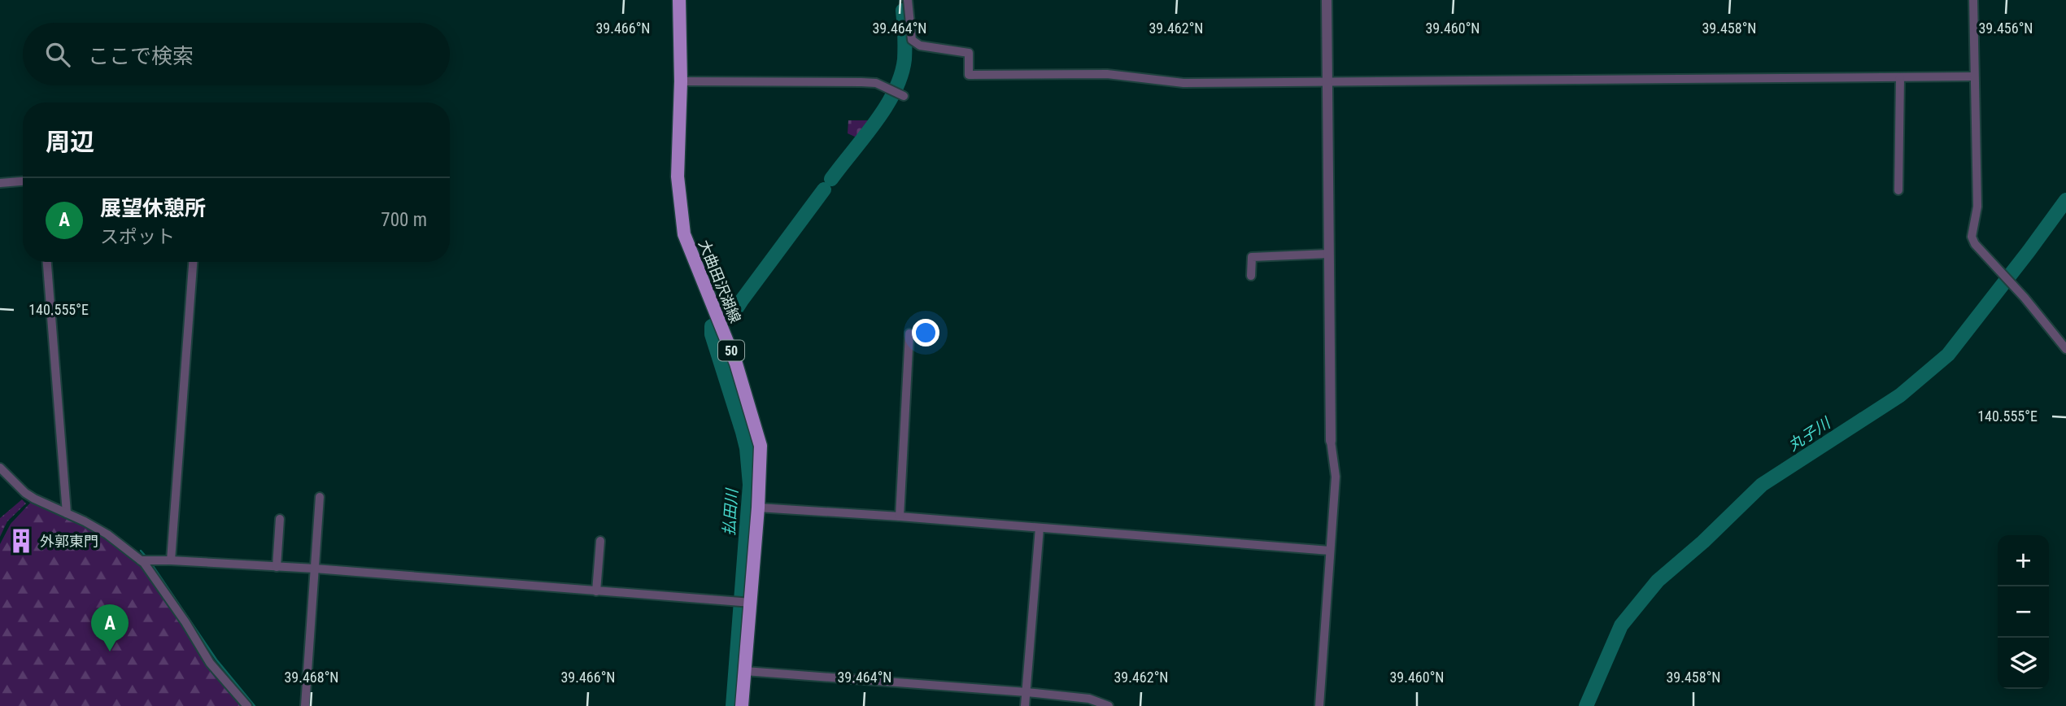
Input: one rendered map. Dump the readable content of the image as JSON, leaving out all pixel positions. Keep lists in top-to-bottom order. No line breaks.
{"streets":{"main road":["大曲田沢湖線","50"]},"water":["丸子川","払田川"],"places":{"building":["外郭東門"]},"page":{"search":"ここで検索","heading":"周辺","list":[{"mark":"A","name":"展望休憩所","note":"スポット","value":"700 m"}],"map_buttons":["+","−"],"pins":"A"},"coordinates":["39.466°N","39.464°N","39.462°N","39.460°N","39.458°N","39.456°N","140.555°E","39.468°N"]}
